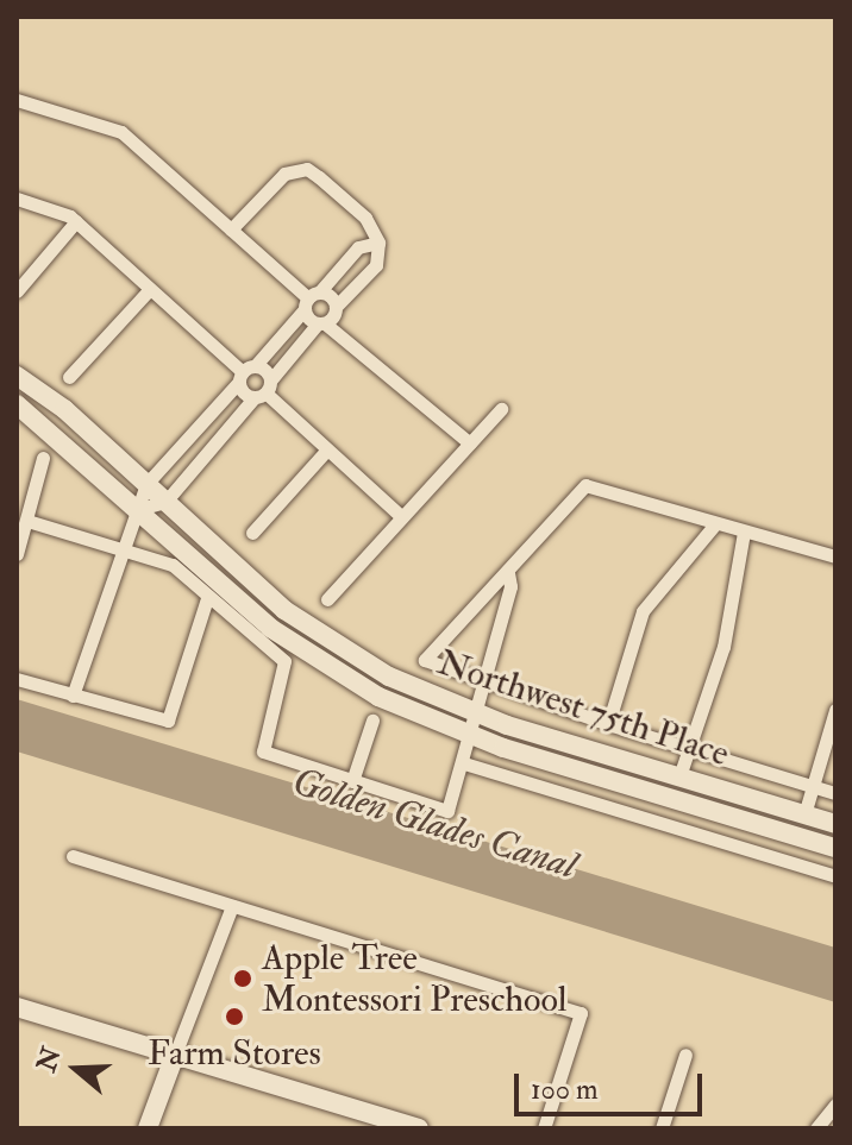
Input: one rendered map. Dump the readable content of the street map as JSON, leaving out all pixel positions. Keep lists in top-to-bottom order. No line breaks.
{"streets":{"street":["Northwest 75th Place"]},"water":["Golden Glades Canal"],"places":["Apple Tree Montessori Preschool","Farm Stores"],"scale_bar":"100 m","north":"left"}
